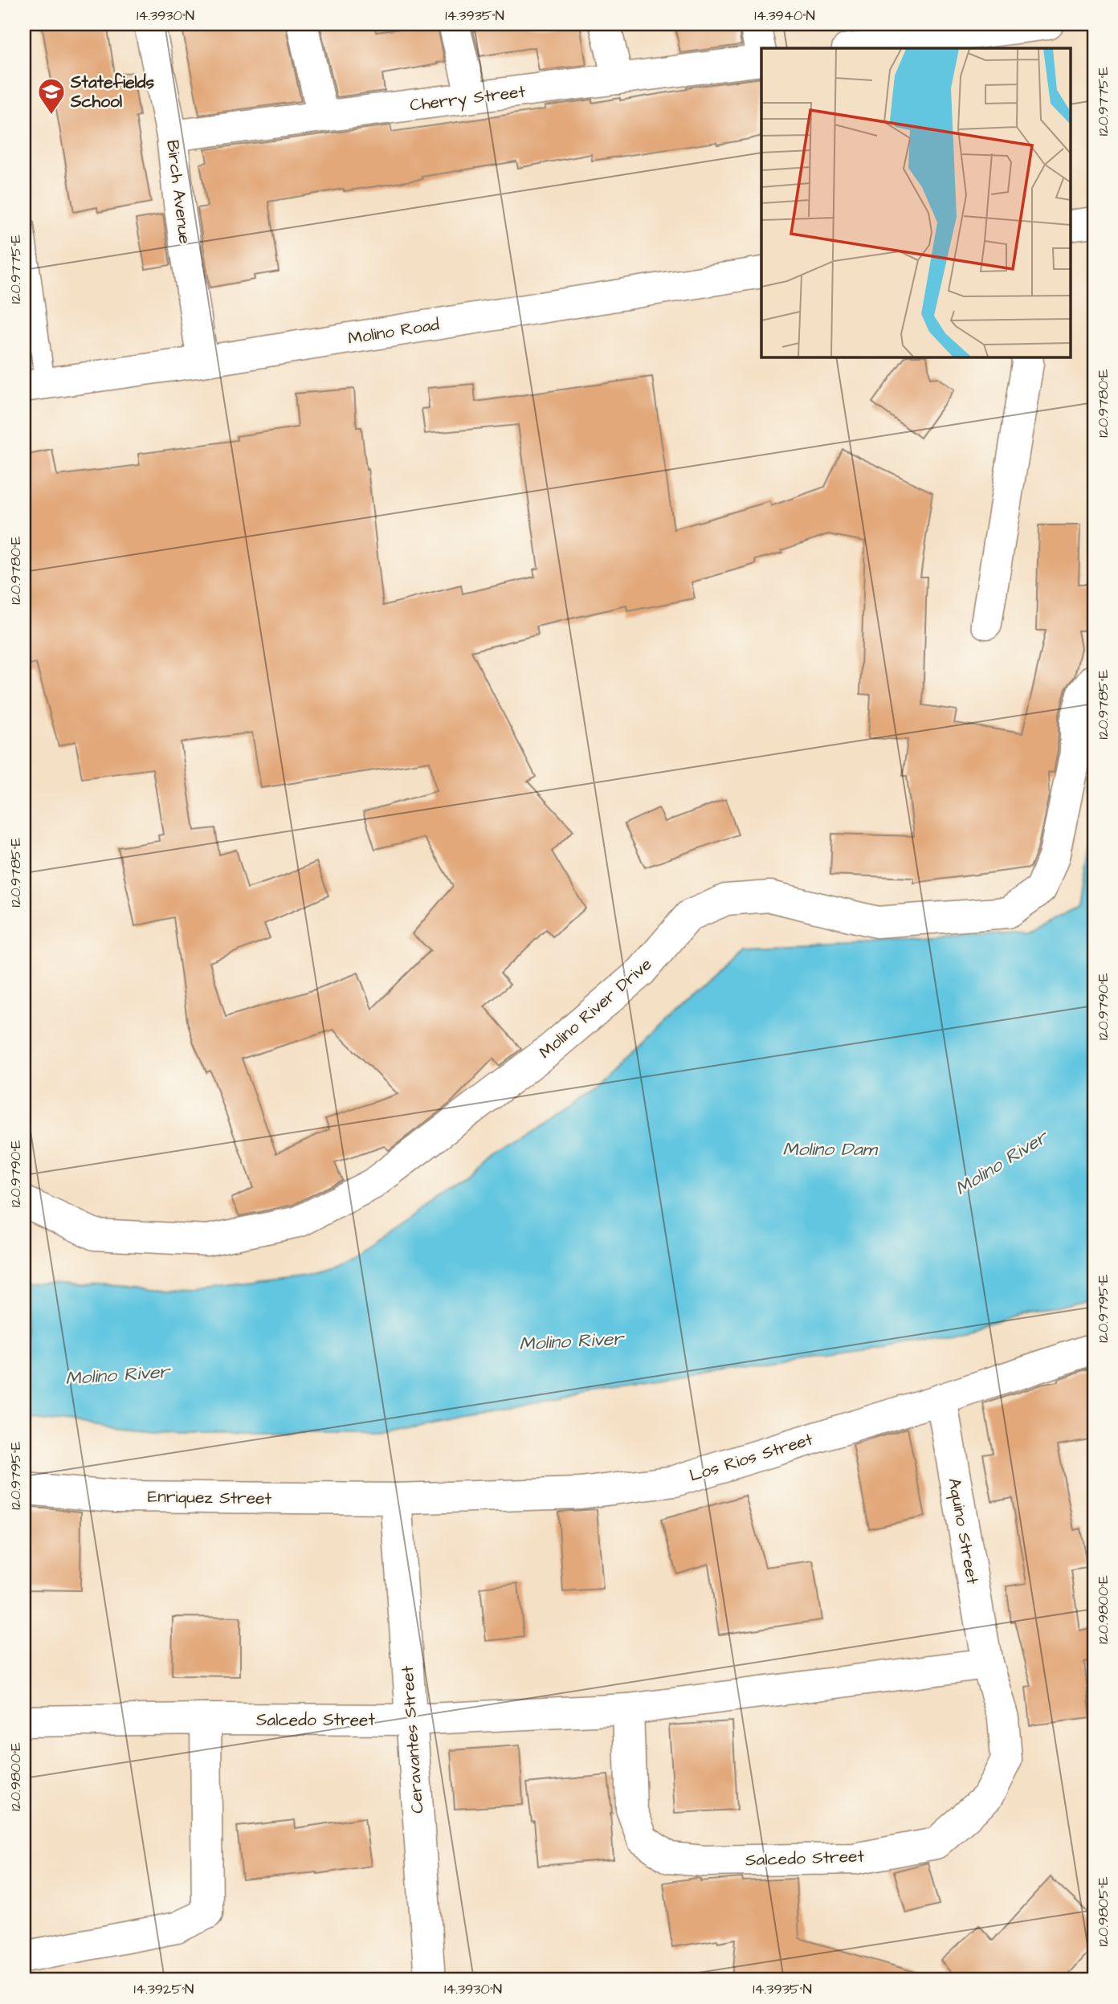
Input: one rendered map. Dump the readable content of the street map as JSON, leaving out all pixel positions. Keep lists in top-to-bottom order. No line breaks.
{"streets":{"street":["Cherry Street","Birch Avenue","Molino Road","Molino River Drive","Los Rios Street","Enriquez Street","Aquino Street","Salcedo Street","Ceravantes Street"]},"crossings":[["Cherry Street","Birch Avenue"],["Birch Avenue","Molino Road"],["Los Rios Street","Enriquez Street"],["Los Rios Street","Aquino Street"],["Los Rios Street","Ceravantes Street"],["Enriquez Street","Ceravantes Street"],["Aquino Street","Salcedo Street"],["Salcedo Street","Ceravantes Street"]],"water":["Molino Dam","Molino River"],"places":{"school or university":["Statefields School"]},"coordinates":["14.3930°N","14.3935°N","14.3940°N","120.9775°E","120.9780°E","120.9785°E","120.9790°E","120.9795°E","120.9800°E","120.9805°E","14.3925°N"]}
